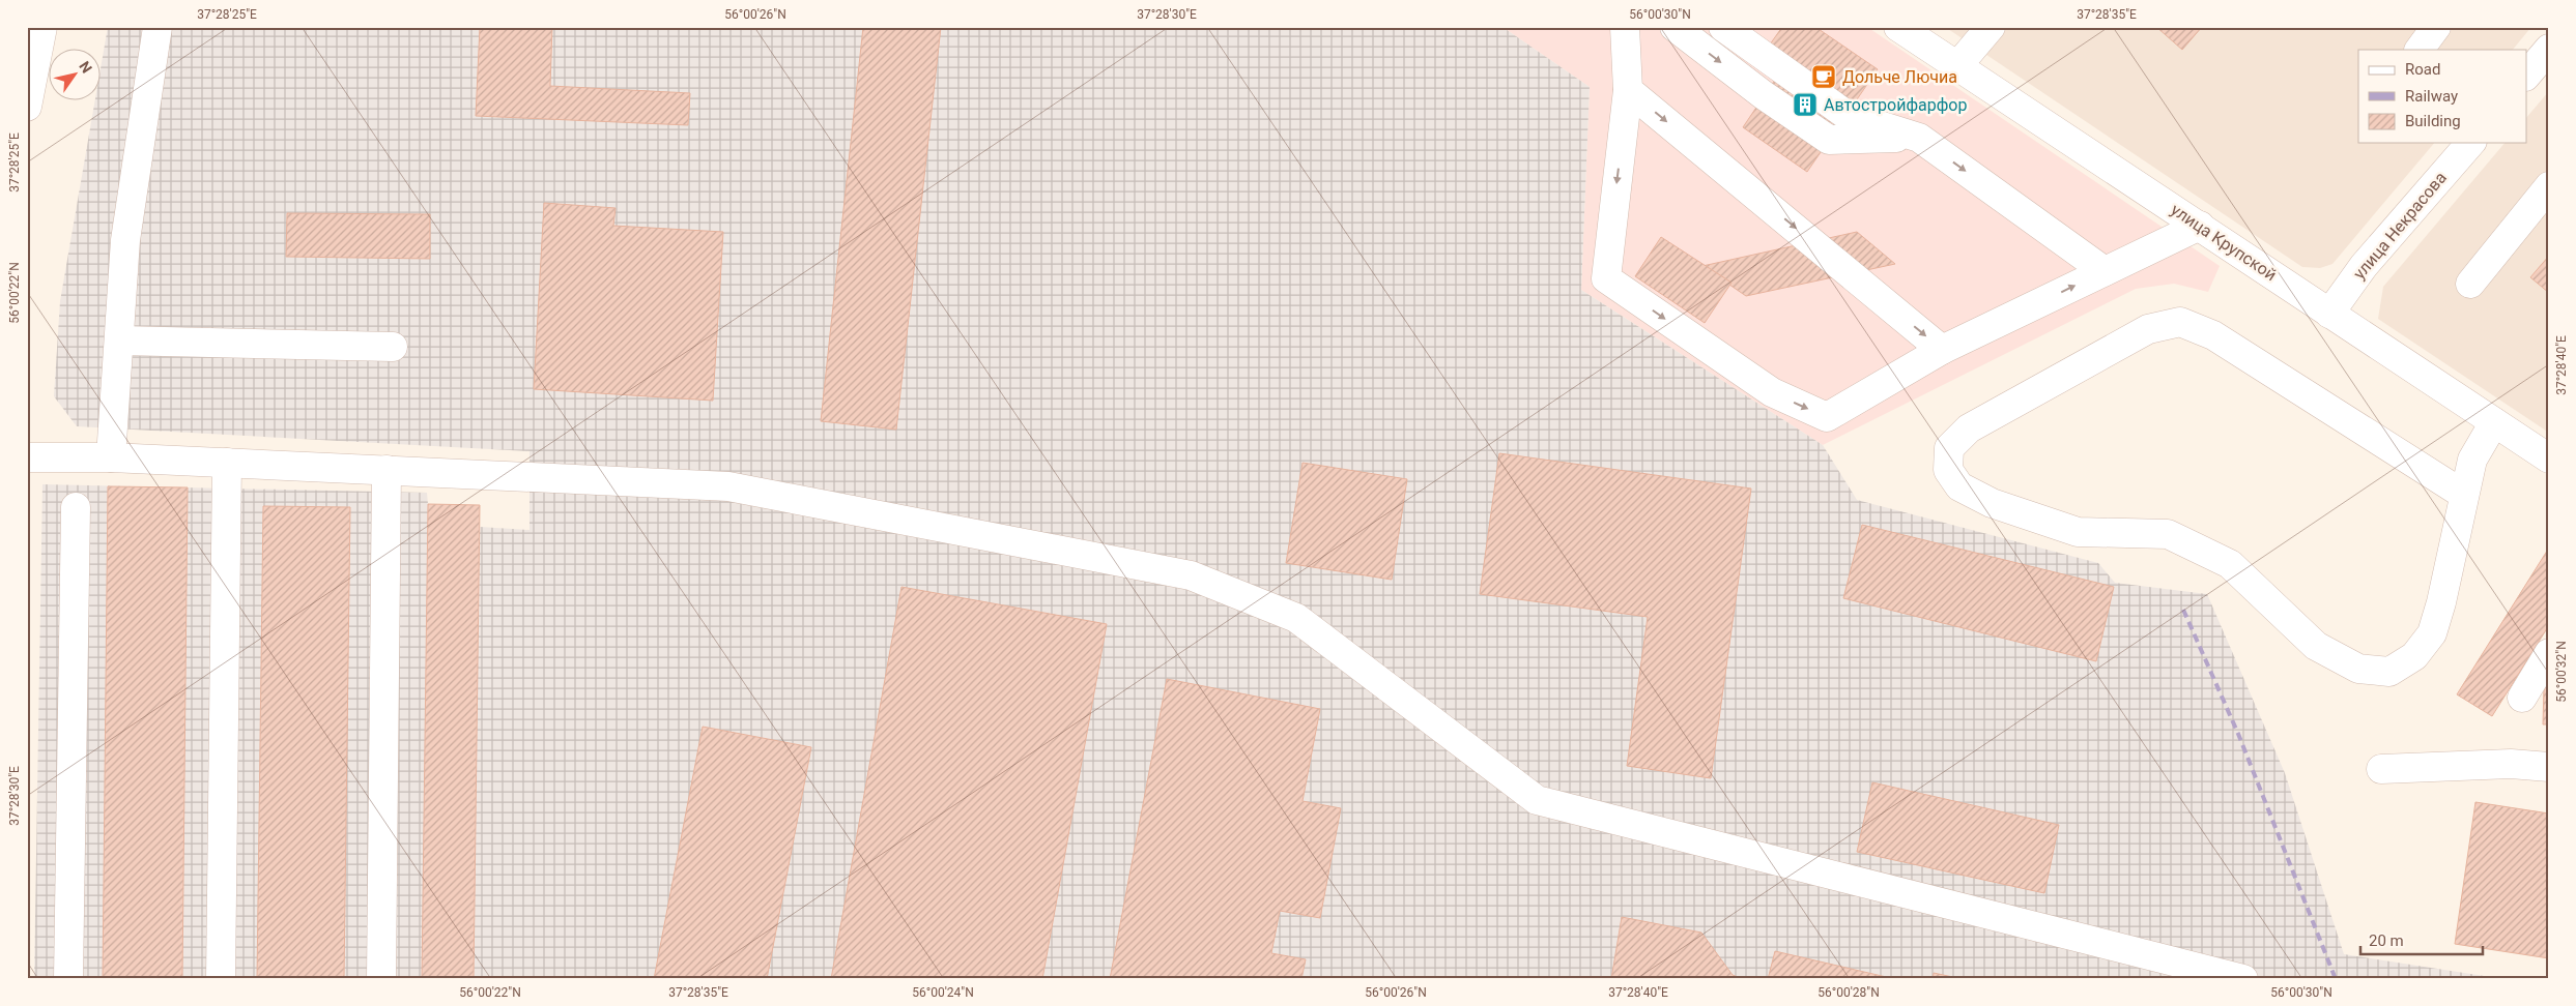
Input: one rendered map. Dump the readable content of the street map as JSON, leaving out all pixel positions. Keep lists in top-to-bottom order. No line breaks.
{"streets":{"street":["улица Некрасова","улица Крупской"]},"crossings":[["улица Некрасова","улица Крупской"]],"places":{"cafe":["Дольче Лючиа"],"building":["Автостройфарфор"]},"legend":["Road","Railway","Building"],"scale_bar":"20 m","north":"top right","coordinates":["37°28'25\"E","56°00'26\"N","37°28'30\"E","56°00'30\"N","37°28'35\"E","56°00'22\"N","37°28'40\"E","56°00'32\"N","56°00'24\"N","56°00'28\"N"]}
